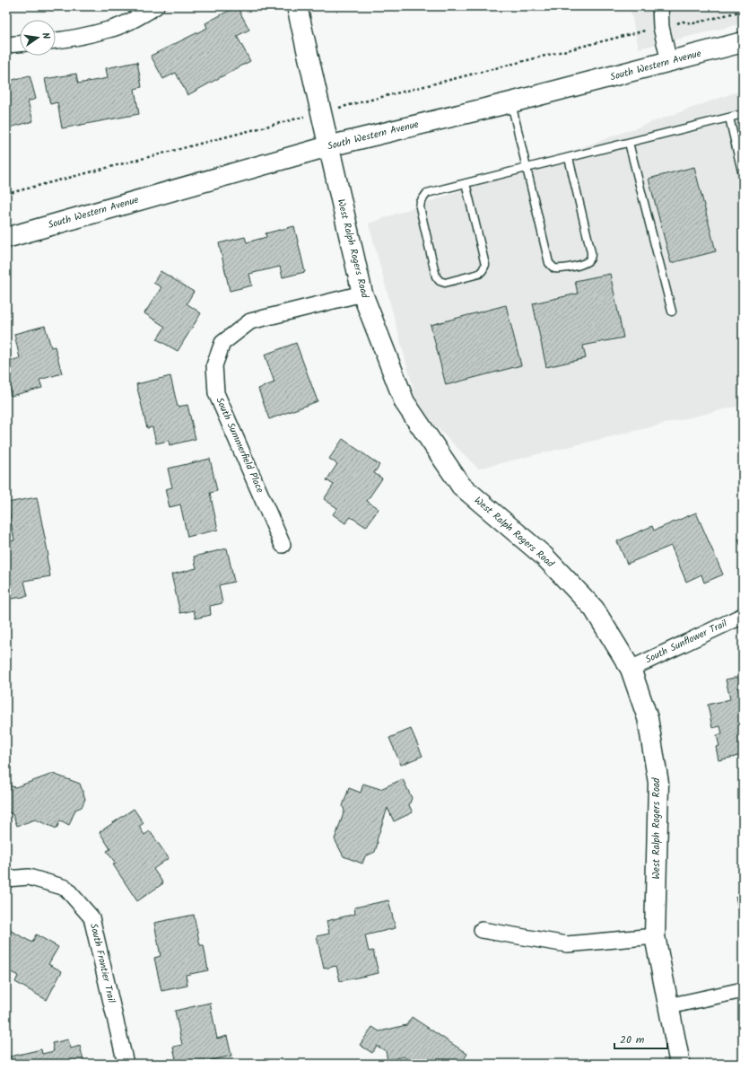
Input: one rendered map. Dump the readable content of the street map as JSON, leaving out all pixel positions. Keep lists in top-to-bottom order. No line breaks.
{"streets":{"street":["South Western Avenue","West Ralph Rogers Road","South Summerfield Place","South Sunflower Trail","South Frontier Trail"]},"crossings":[["South Western Avenue","West Ralph Rogers Road"],["West Ralph Rogers Road","South Summerfield Place"],["West Ralph Rogers Road","South Sunflower Trail"]],"scale_bar":"20 m","north":"right"}
